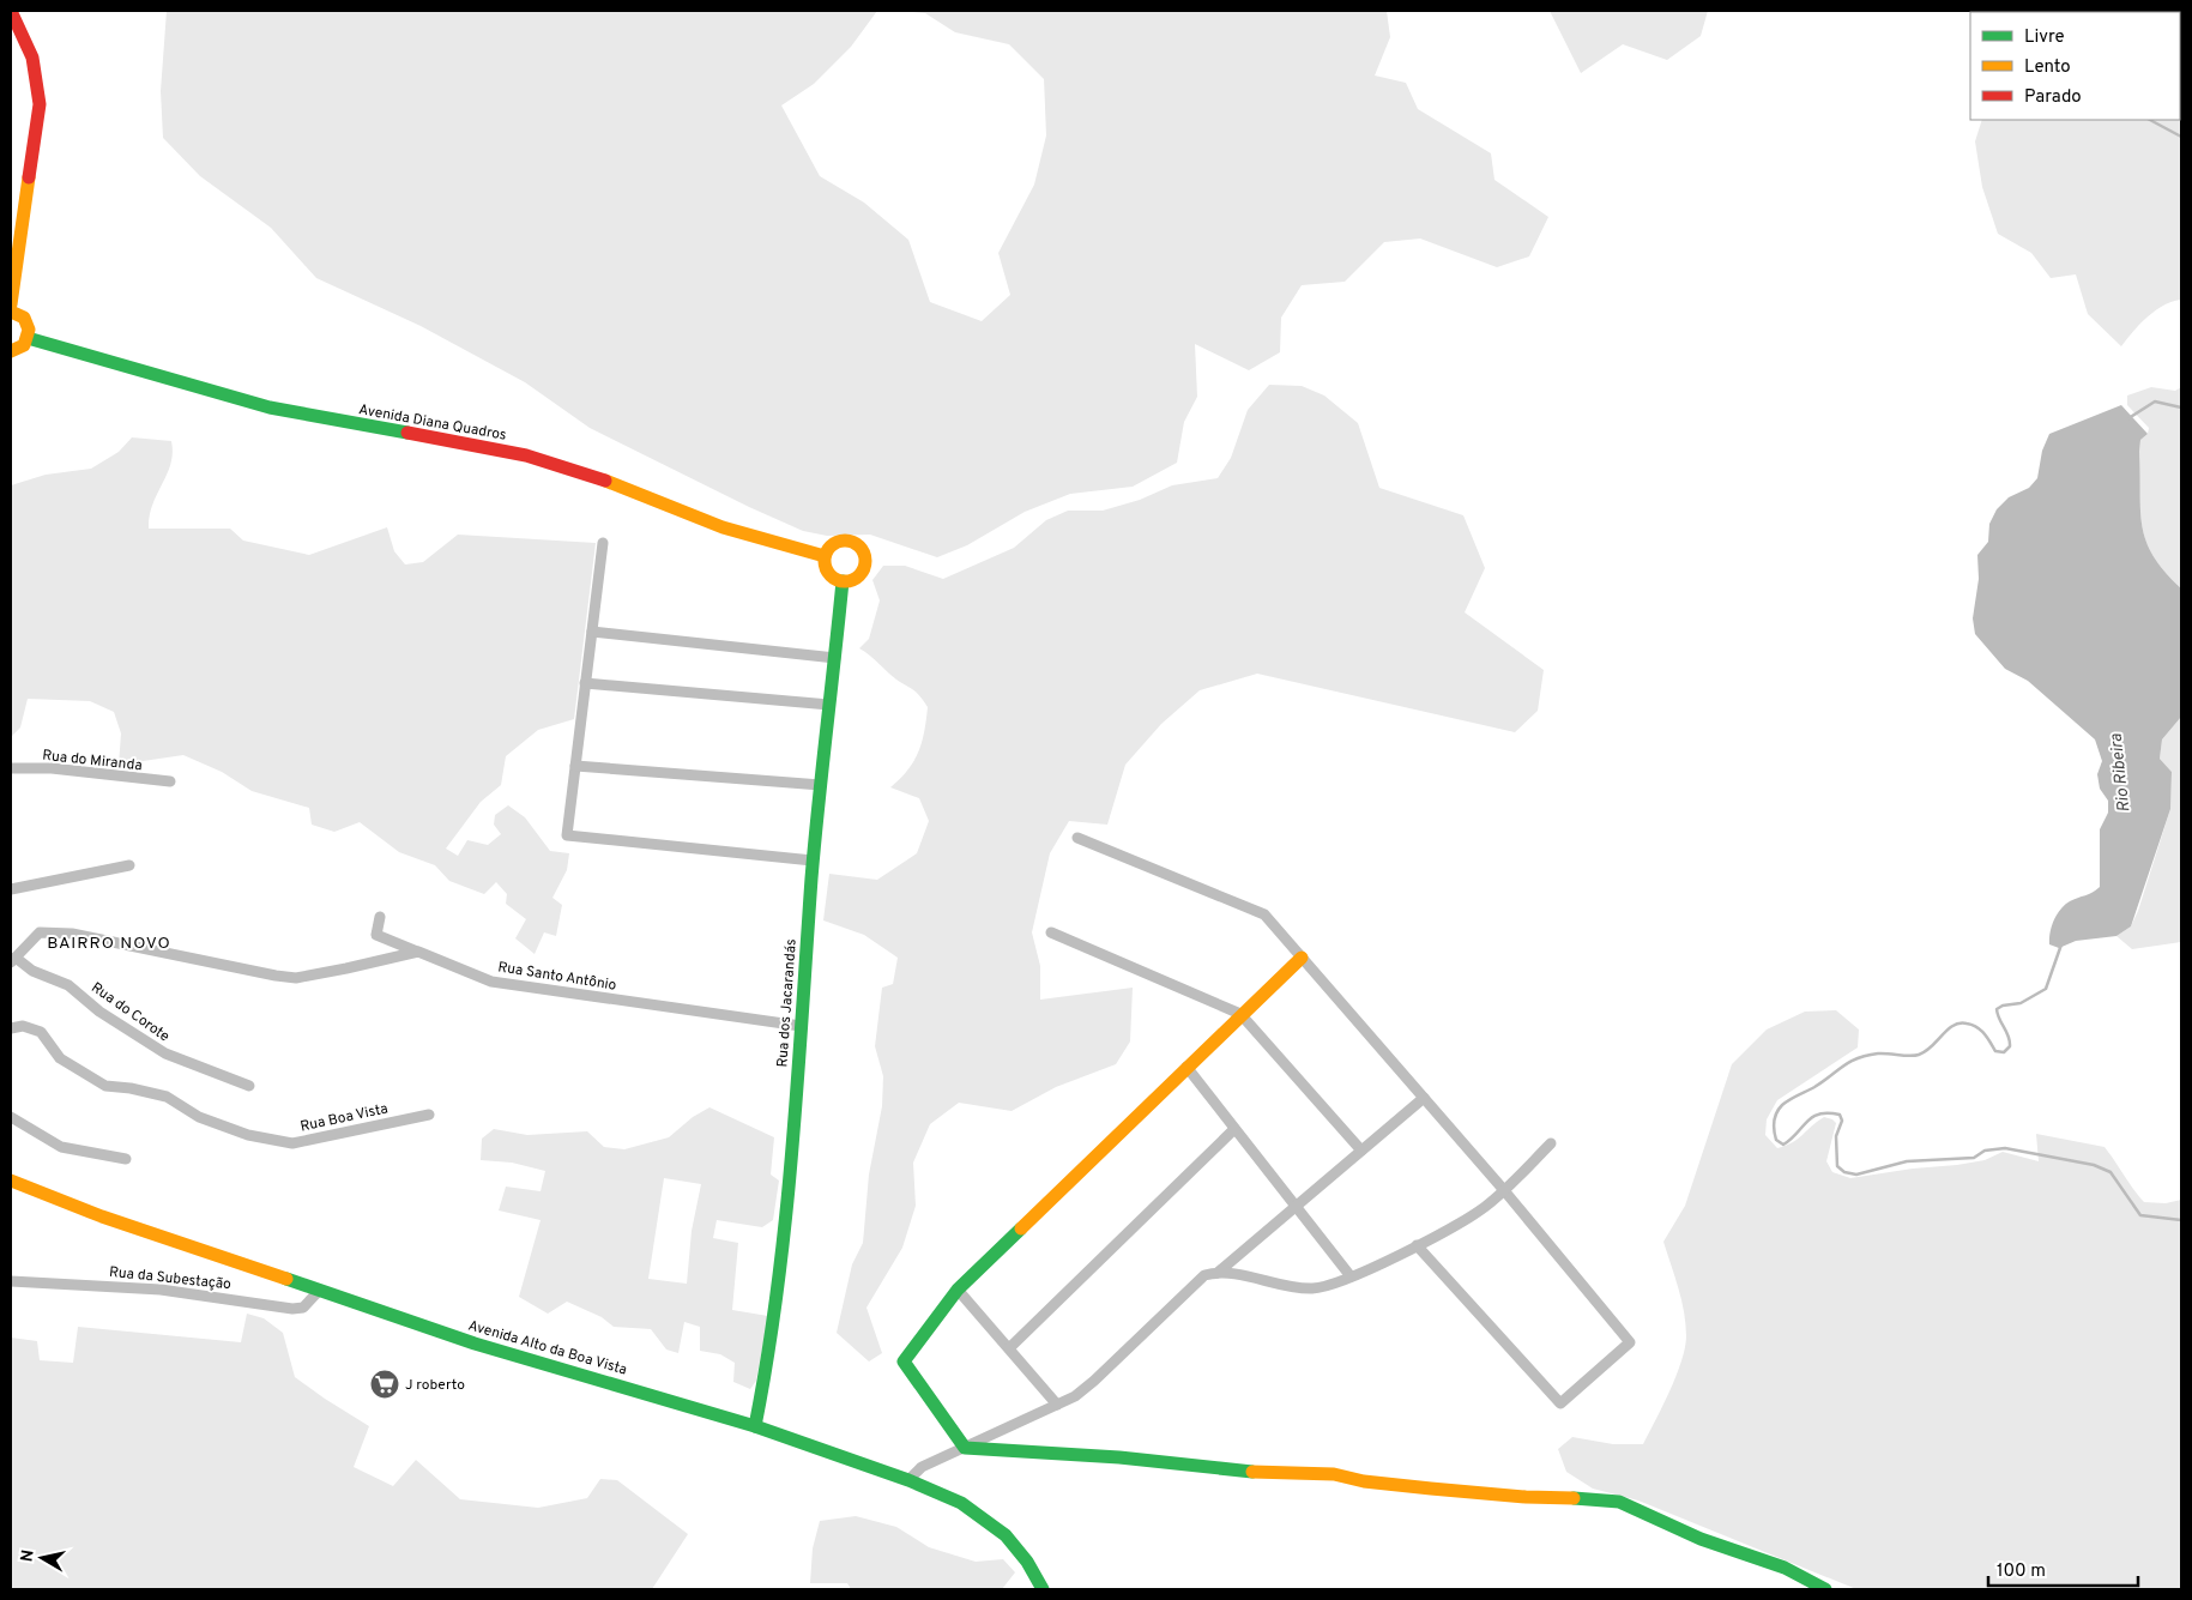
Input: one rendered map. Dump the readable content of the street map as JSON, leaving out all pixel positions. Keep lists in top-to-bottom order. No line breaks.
{"streets":{"street":["Avenida Diana Quadros","Rua do Miranda","Rua Santo Antônio","Rua dos Jacarandás","Rua do Corote","Rua Boa Vista","Rua da Subestação","Avenida Alto da Boa Vista"]},"crossings":[["Avenida Diana Quadros","Rua dos Jacarandás"],["Rua Santo Antônio","Rua dos Jacarandás"],["Rua dos Jacarandás","Avenida Alto da Boa Vista"],["Rua da Subestação","Avenida Alto da Boa Vista"]],"districts":["BAIRRO NOVO"],"water":["Rio Ribeira"],"places":{"supermarket":["J roberto"]},"legend":["Livre","Lento","Parado"],"scale_bar":"100 m","north":"left"}
